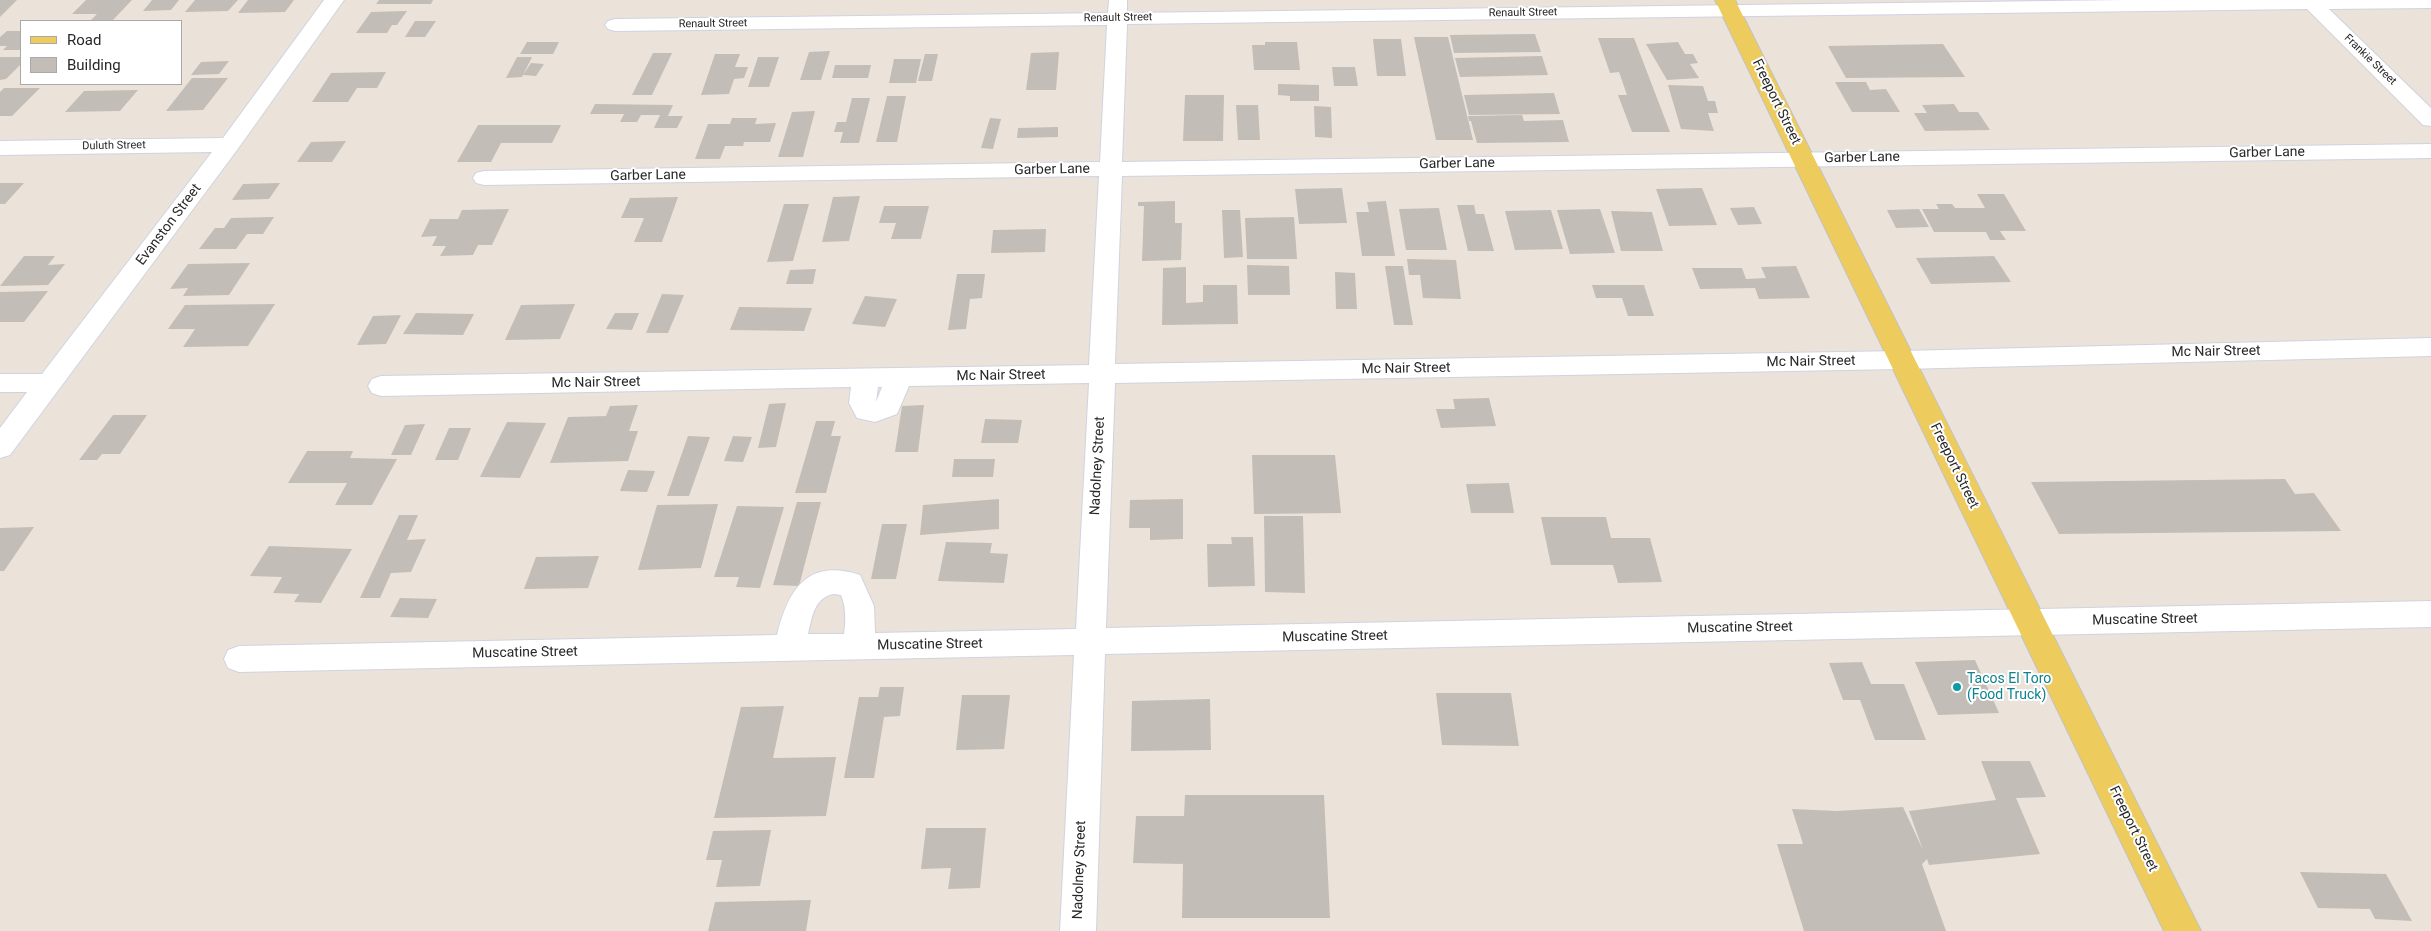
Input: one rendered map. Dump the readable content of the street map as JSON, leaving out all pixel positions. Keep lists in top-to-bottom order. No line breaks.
{"streets":{"main road":["Freeport Street"],"street":["Renault Street","Frankie Street","Duluth Street","Garber Lane","Evanston Street","Mc Nair Street","Nadolney Street","Muscatine Street"]},"crossings":[["Renault Street","Frankie Street"],["Renault Street","Freeport Street"],["Renault Street","Nadolney Street"],["Freeport Street","Garber Lane"],["Freeport Street","Mc Nair Street"],["Freeport Street","Muscatine Street"],["Duluth Street","Evanston Street"],["Garber Lane","Nadolney Street"],["Mc Nair Street","Nadolney Street"],["Nadolney Street","Muscatine Street"]],"places":["Tacos El Toro (Food Truck)"],"legend":["Road","Building"]}
